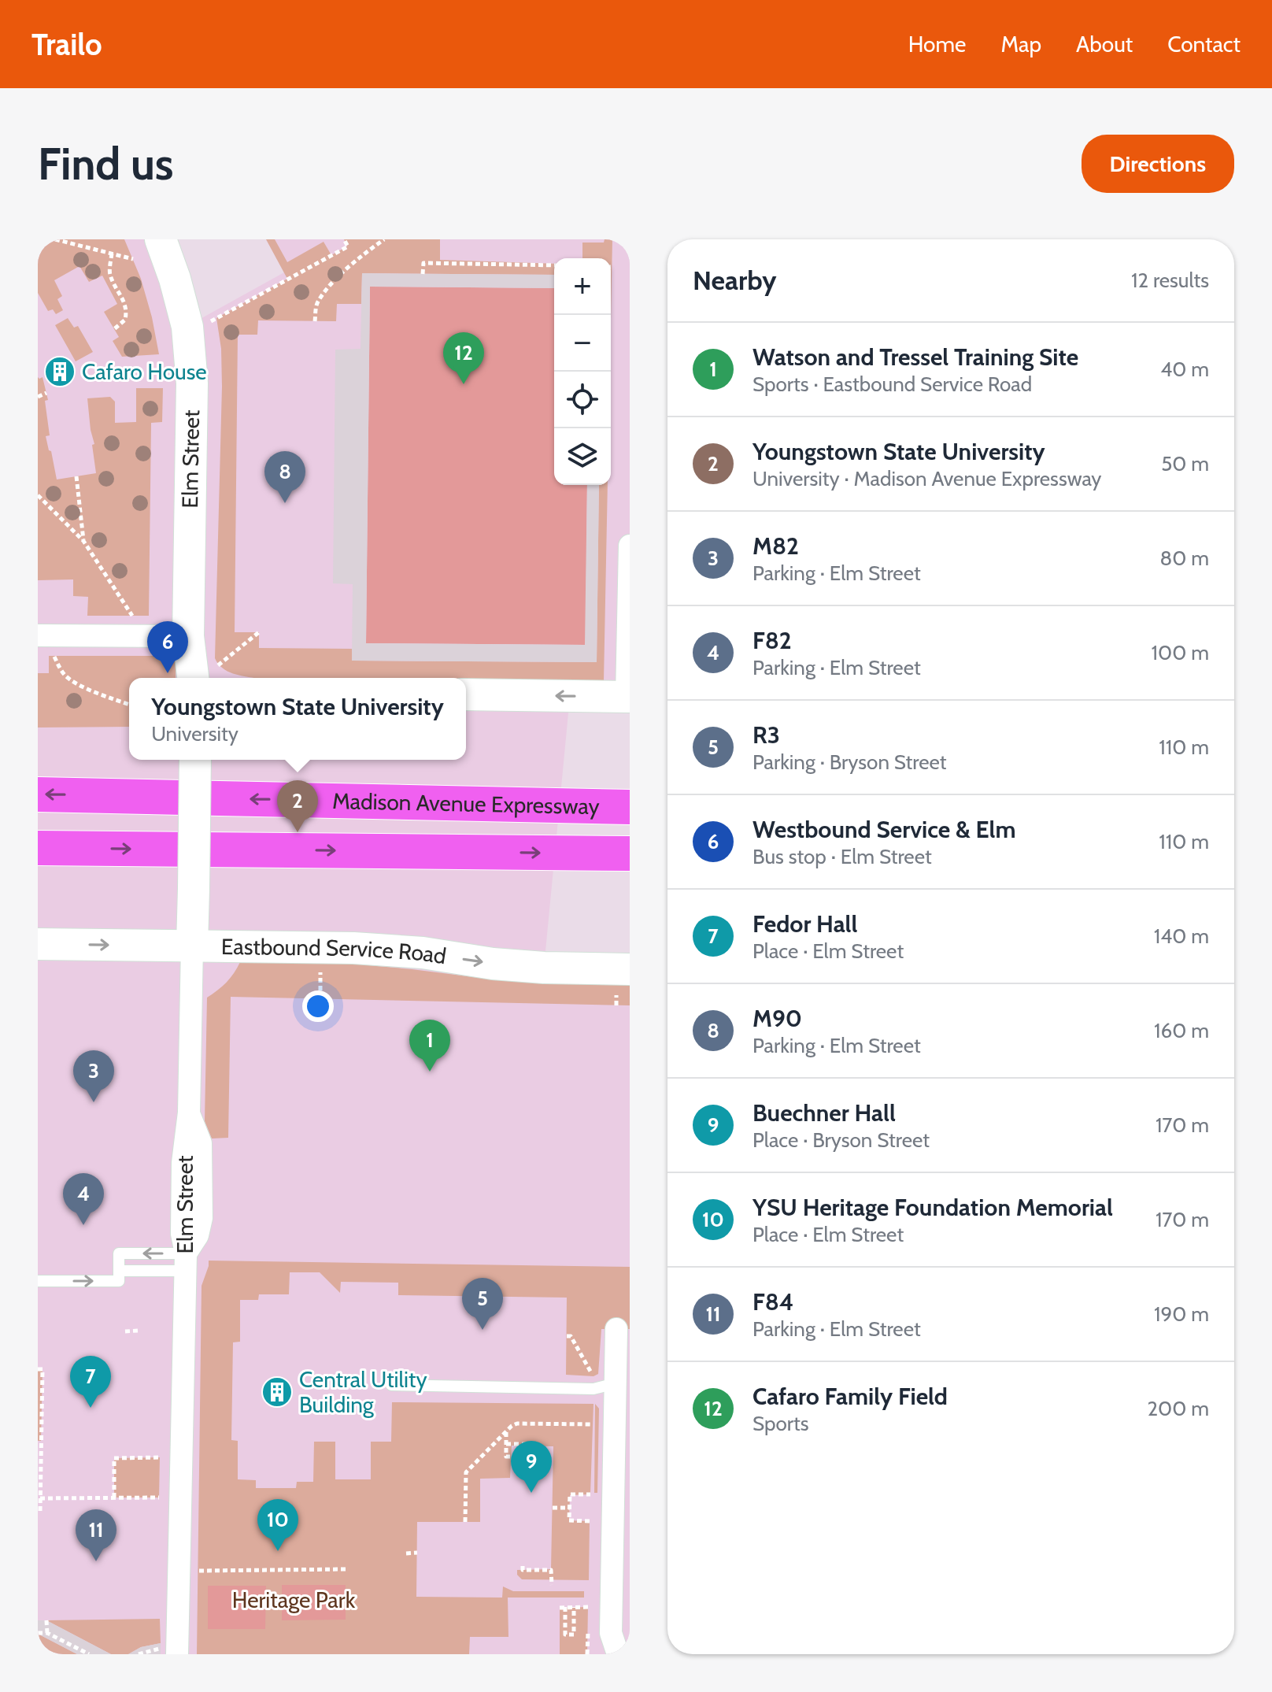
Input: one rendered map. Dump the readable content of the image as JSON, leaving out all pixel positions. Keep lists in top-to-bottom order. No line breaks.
{"streets":{"highway":["Madison Avenue Expressway"],"street":["Elm Street","Eastbound Service Road"]},"one_way":["Eastbound Service Road"],"parks":["Heritage Park"],"places":{"building":["Cafaro House","Central Utility Building"]},"page":{"header":"Trailo","nav":["Home","Map","About","Contact"],"buttons":"Directions","title":"Find us","heading":["Nearby","12 results"],"map_buttons":["+","−"],"list":[{"mark":"1","name":"Watson and Tressel Training Site","note":"Sports · Eastbound Service Road","value":"40 m"},{"mark":"2","name":"Youngstown State University","note":"University · Madison Avenue Expressway","value":"50 m"},{"mark":"3","name":"M82","note":"Parking · Elm Street","value":"80 m"},{"mark":"4","name":"F82","note":"Parking · Elm Street","value":"100 m"},{"mark":"5","name":"R3","note":"Parking · Bryson Street","value":"110 m"},{"mark":"6","name":"Westbound Service & Elm","note":"Bus stop · Elm Street","value":"110 m"},{"mark":"7","name":"Fedor Hall","note":"Place · Elm Street","value":"140 m"},{"mark":"8","name":"M90","note":"Parking · Elm Street","value":"160 m"},{"mark":"9","name":"Buechner Hall","note":"Place · Bryson Street","value":"170 m"},{"mark":"10","name":"YSU Heritage Foundation Memorial","note":"Place · Elm Street","value":"170 m"},{"mark":"11","name":"F84","note":"Parking · Elm Street","value":"190 m"},{"mark":"12","name":"Cafaro Family Field","note":"Sports","value":"200 m"}],"pins":["12","8","6","2","1","3","4","5","7","9","10","11"],"popup":["Youngstown State University","University"]}}
